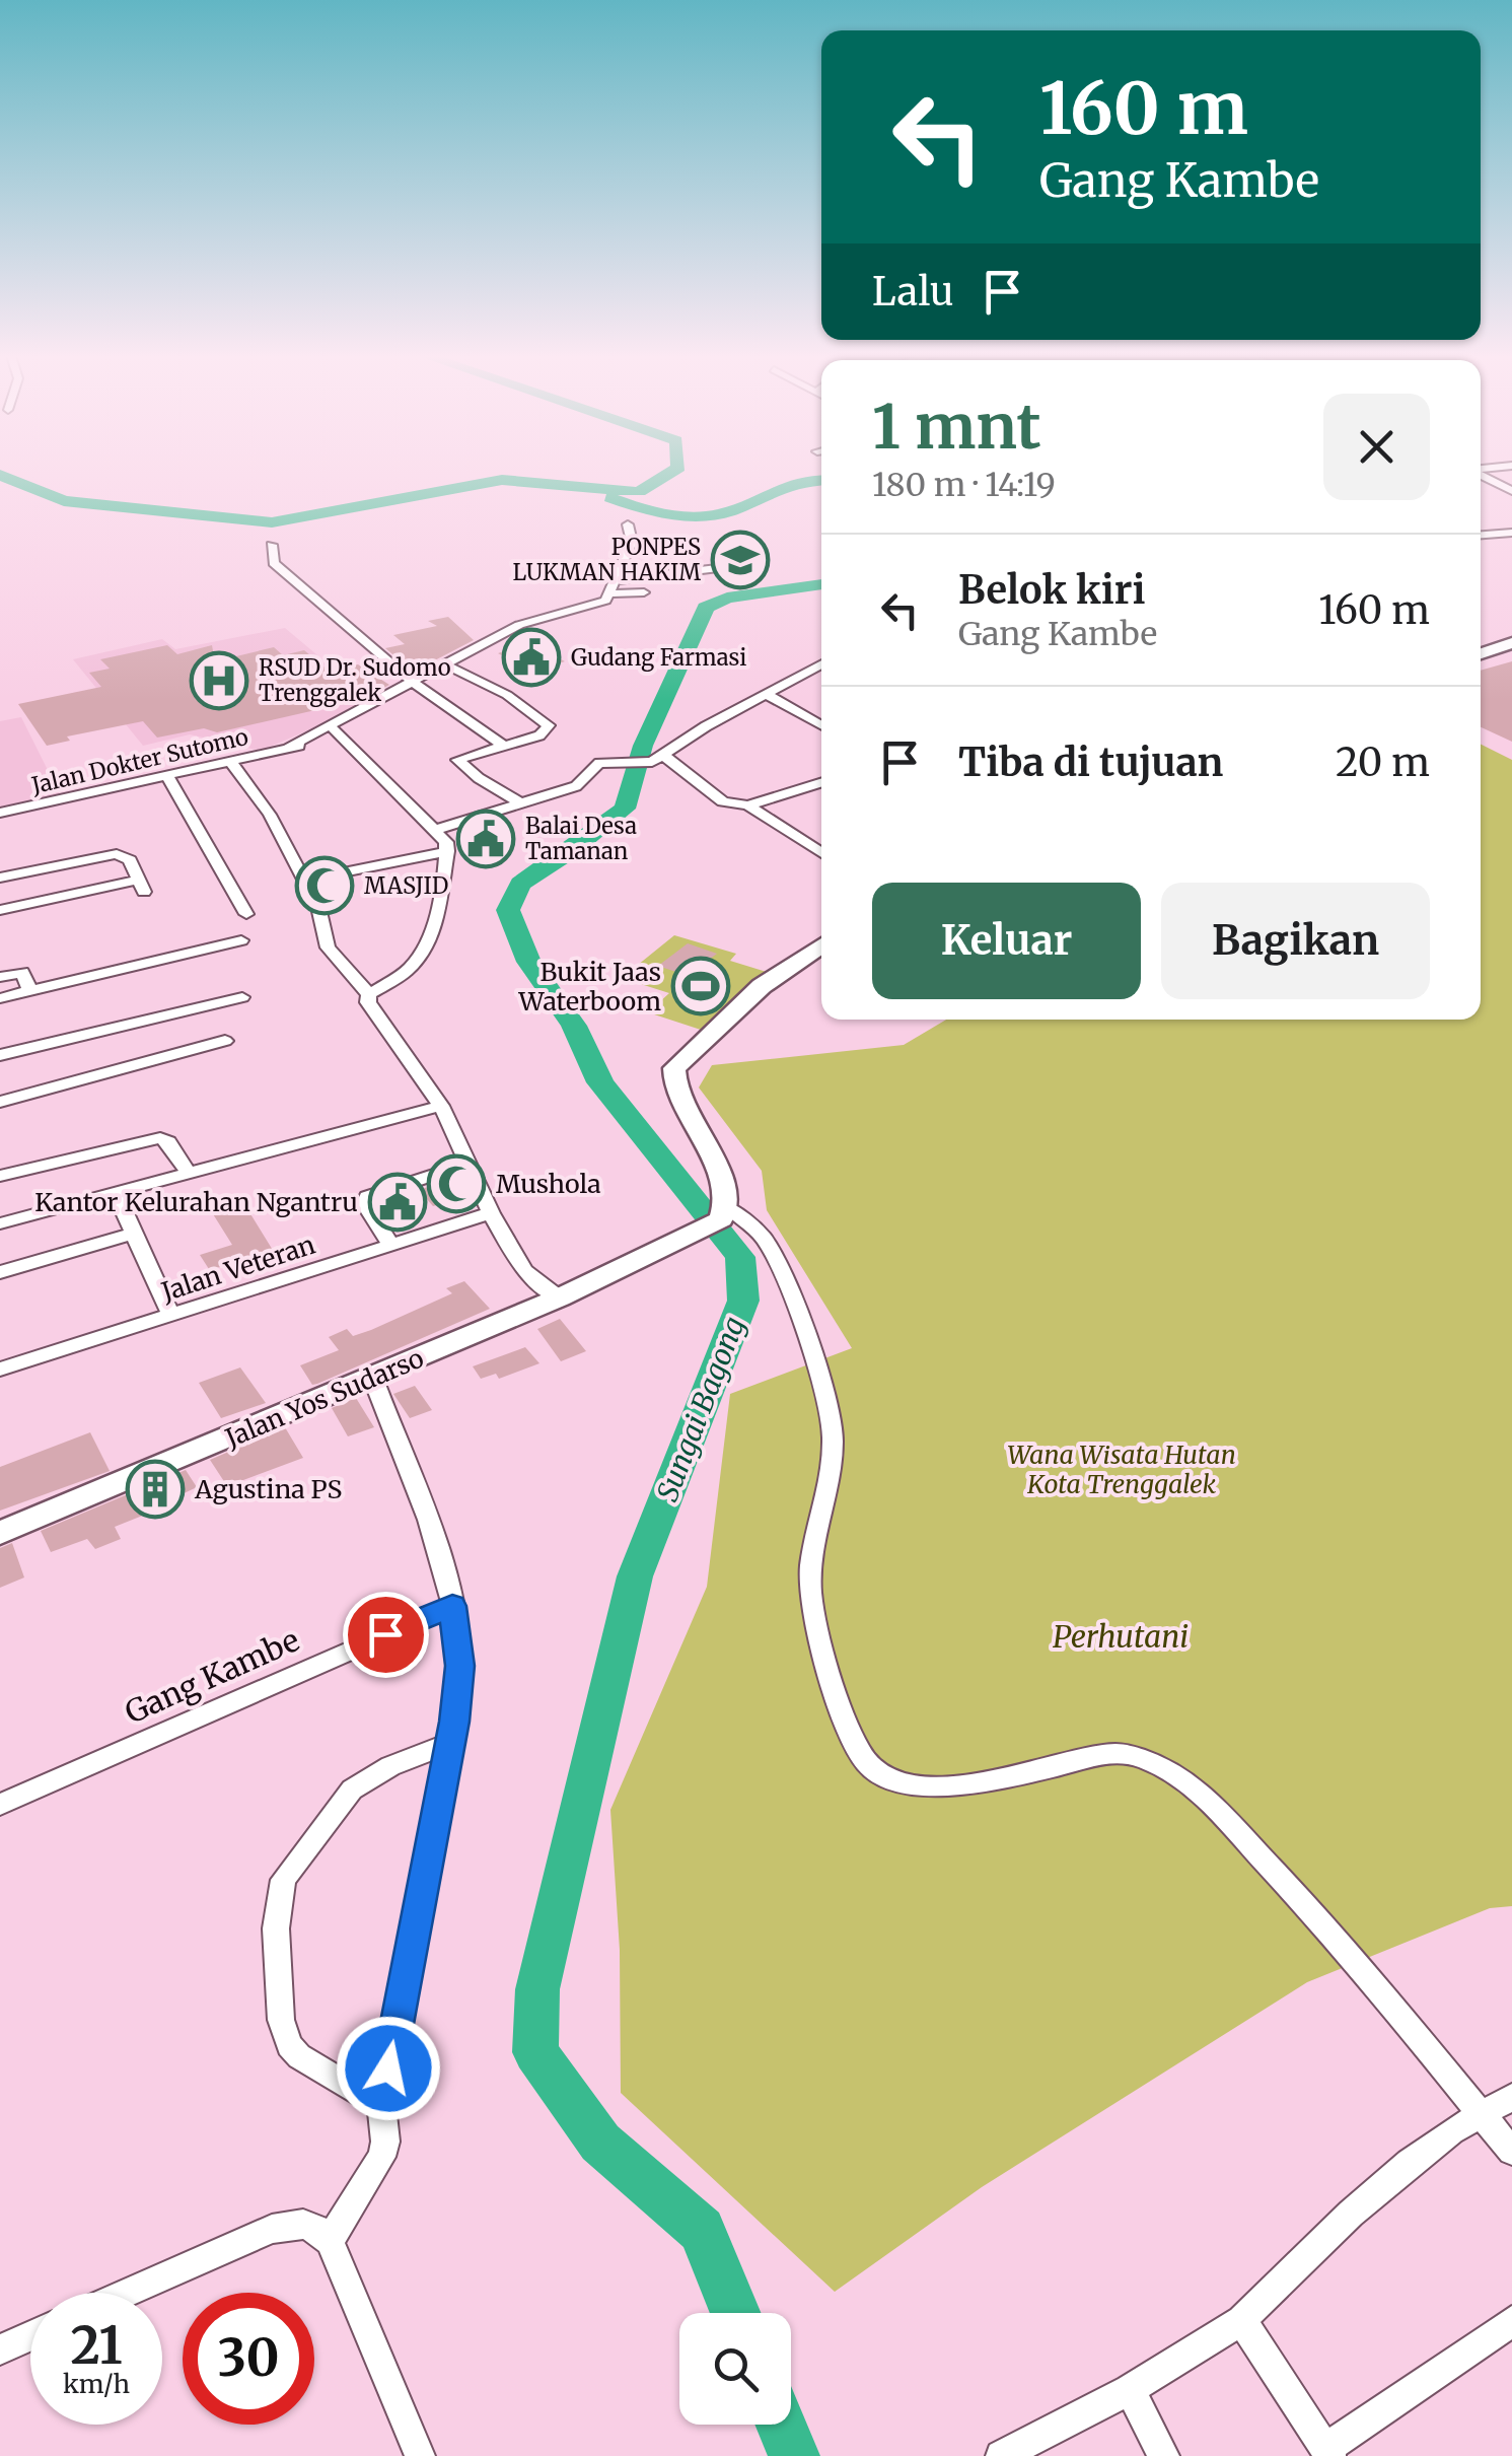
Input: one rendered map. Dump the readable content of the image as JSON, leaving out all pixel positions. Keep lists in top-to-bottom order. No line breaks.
{"streets":{"highway":["Jalan Yos Sudarso"],"street":["Jalan Dokter Sutomo","Jalan Veteran","Gang Kambe"]},"water":["Sungai Bagong"],"parks":["Wana Wisata Hutan Kota Trenggalek","Perhutani"],"places":{"school or university":["PONPES LUKMAN HAKIM"],"public building":["Gudang Farmasi","Balai Desa Tamanan","Kantor Kelurahan Ngantru"],"hospital":["RSUD Dr. Sudomo Trenggalek"],"mosque":["MASJID","Mushola"],"sports":["Bukit Jaas Waterboom"],"building":["Agustina PS"]},"page":{"turn":["160 m","Gang Kambe"],"then":"Lalu","heading":["1 mnt","180 m · 14:19"],"list":[{"name":"Belok kiri","note":"Gang Kambe","value":"160 m"},{"name":"Tiba di tujuan","value":"20 m"}],"buttons":["Keluar","Bagikan"],"speed":"21 km/h","limit":"30"}}
